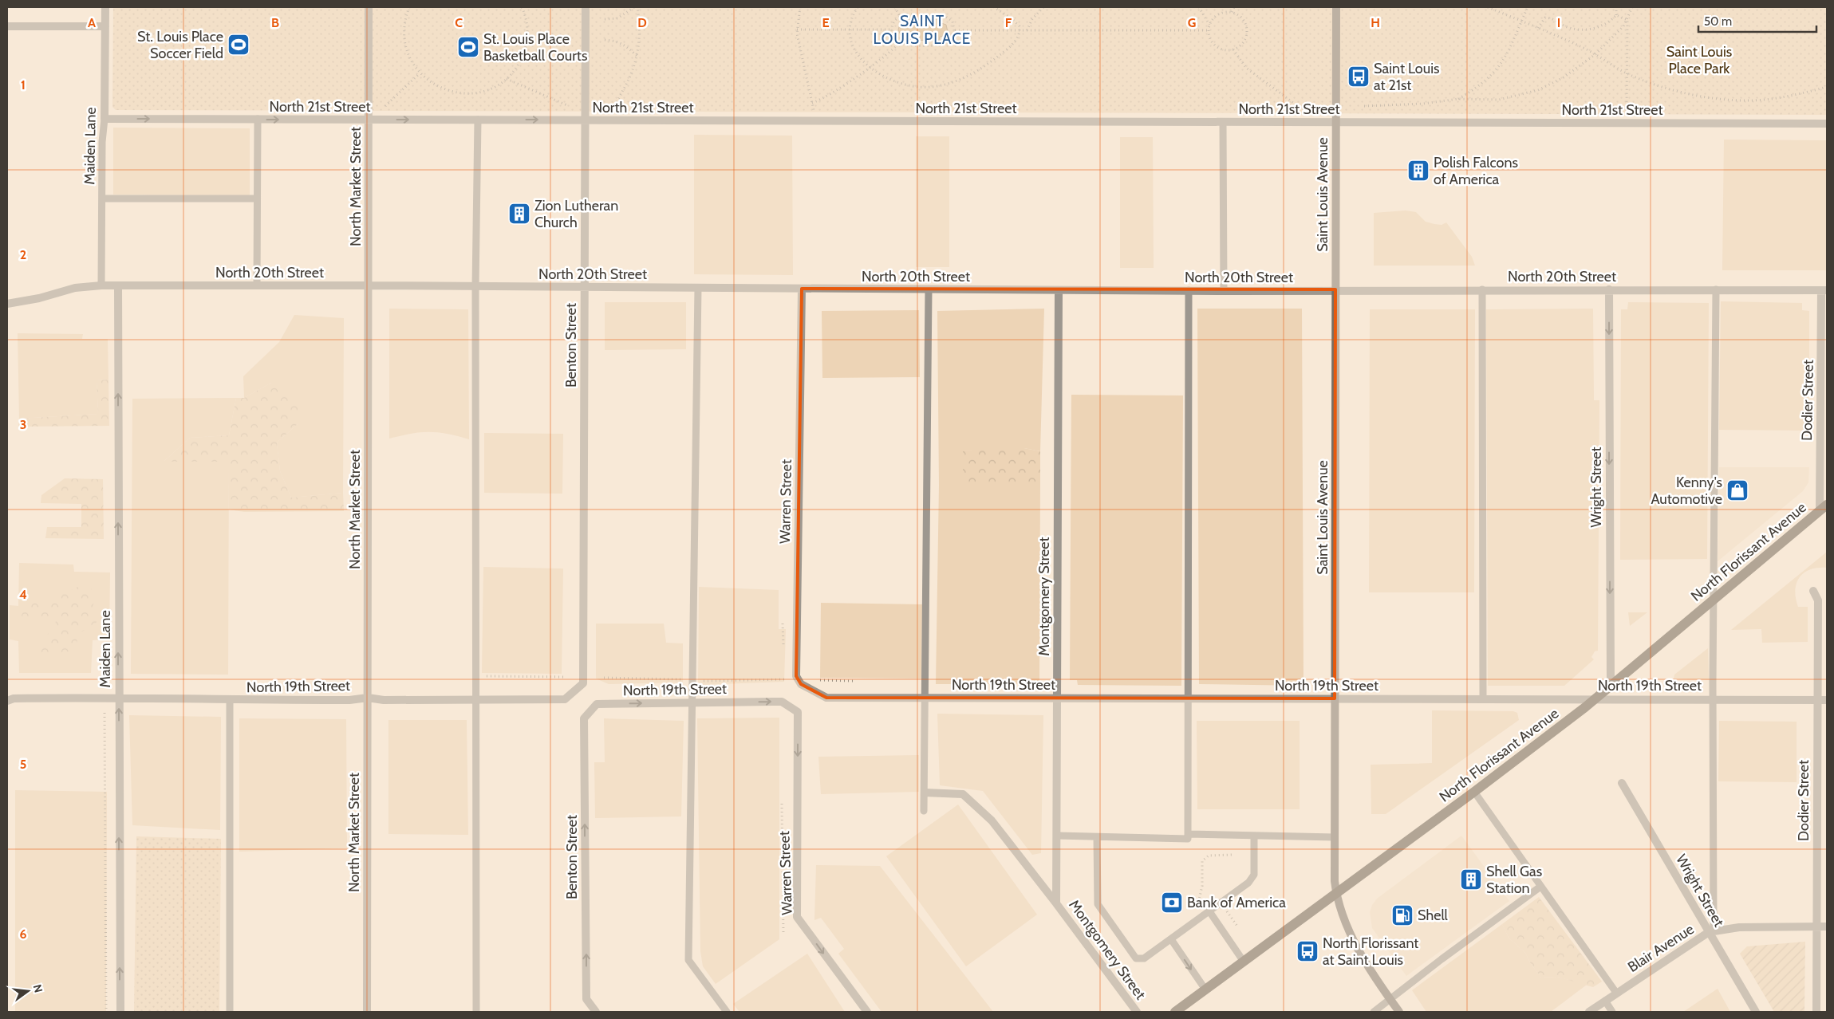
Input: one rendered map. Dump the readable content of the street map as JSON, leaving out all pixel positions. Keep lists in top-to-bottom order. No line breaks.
{"streets":{"main road":["North Florissant Avenue"],"street":["North 21st Street","Maiden Lane","North Market Street","Saint Louis Avenue","North 20th Street","Benton Street","Dodier Street","Wright Street","Warren Street","Montgomery Street","North 19th Street","Blair Avenue"]},"crossings":[["North 21st Street","Maiden Lane"],["North 21st Street","North Market Street"],["North 21st Street","Saint Louis Avenue"],["North 21st Street","Benton Street"],["Maiden Lane","North 20th Street"],["Maiden Lane","North 19th Street"],["North Market Street","North 20th Street"],["North Market Street","North 19th Street"],["Saint Louis Avenue","North 20th Street"],["Saint Louis Avenue","North Florissant Avenue"],["Saint Louis Avenue","North 19th Street"],["North 20th Street","Benton Street"],["North 20th Street","Dodier Street"],["North 20th Street","Wright Street"],["North 20th Street","Warren Street"],["North 20th Street","Montgomery Street"],["Benton Street","North 19th Street"],["Dodier Street","North Florissant Avenue"],["Dodier Street","North 19th Street"],["Dodier Street","Blair Avenue"],["Wright Street","North Florissant Avenue"],["Wright Street","Blair Avenue"],["Warren Street","North 19th Street"],["North Florissant Avenue","North 19th Street"],["Montgomery Street","North 19th Street"]],"one_way":["Maiden Lane","Wright Street","Warren Street"],"districts":["SAINT LOUIS PLACE"],"parks":["Saint Louis Place Park"],"places":{"sports":["St. Louis Place Soccer Field","St. Louis Place Basketball Courts"],"bus stop":["Saint Louis at 21st","North Florissant at Saint Louis"],"building":["Polish Falcons of America","Zion Lutheran Church","Shell Gas Station"],"shop":["Kenny's Automotive"],"bank":["Bank of America"],"fuel station":["Shell"]},"scale_bar":"50 m","north":"right","grid":{"columns":["A","B","C","D","E","F","G","H","I"],"rows":["1","2","3","4","5","6"]}}
